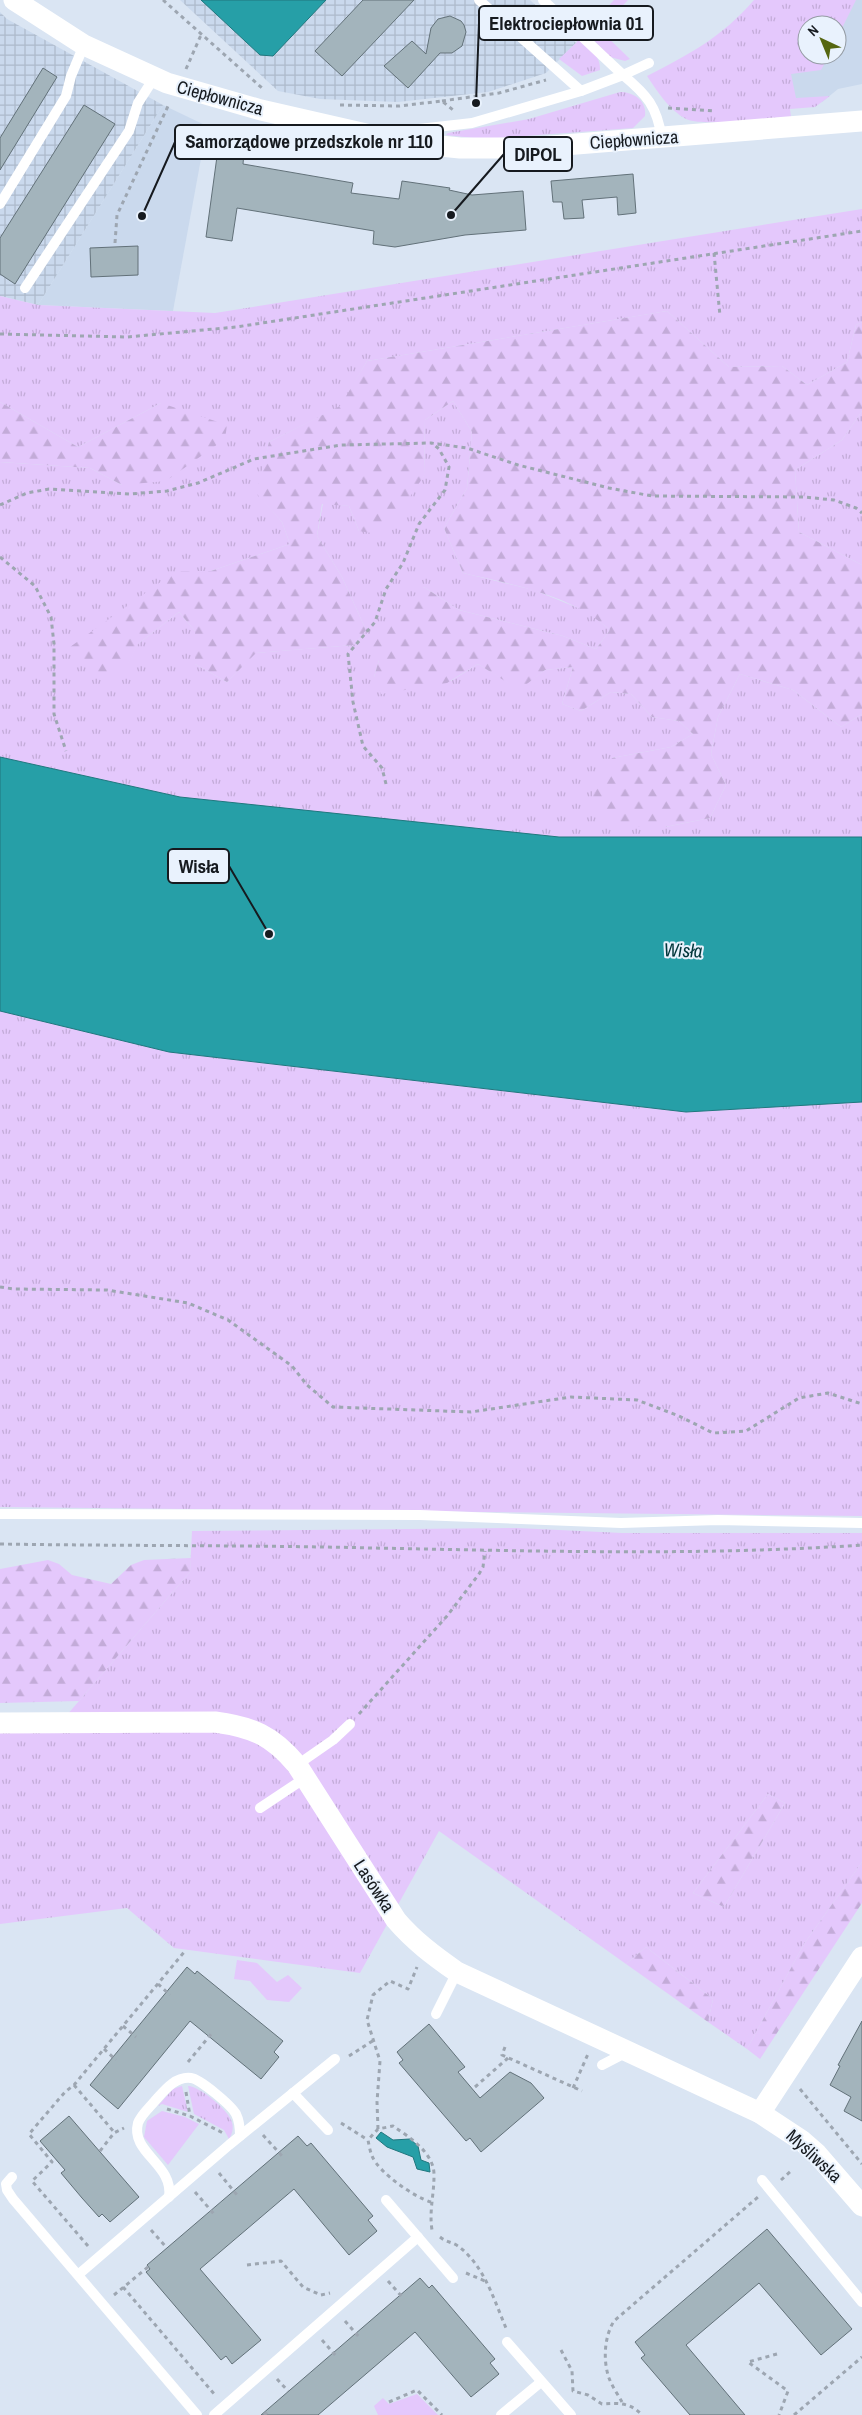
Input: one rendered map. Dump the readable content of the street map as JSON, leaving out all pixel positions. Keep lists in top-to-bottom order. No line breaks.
{"streets":{"street":["Ciepłownicza","Lasówka","Myśliwska"]},"crossings":[["Lasówka","Myśliwska"]],"water":["Wisła"],"places":["Elektrociepłownia 01","DIPOL","Samorządowe przedszkole nr 110","Wisła"],"north":"top left"}
